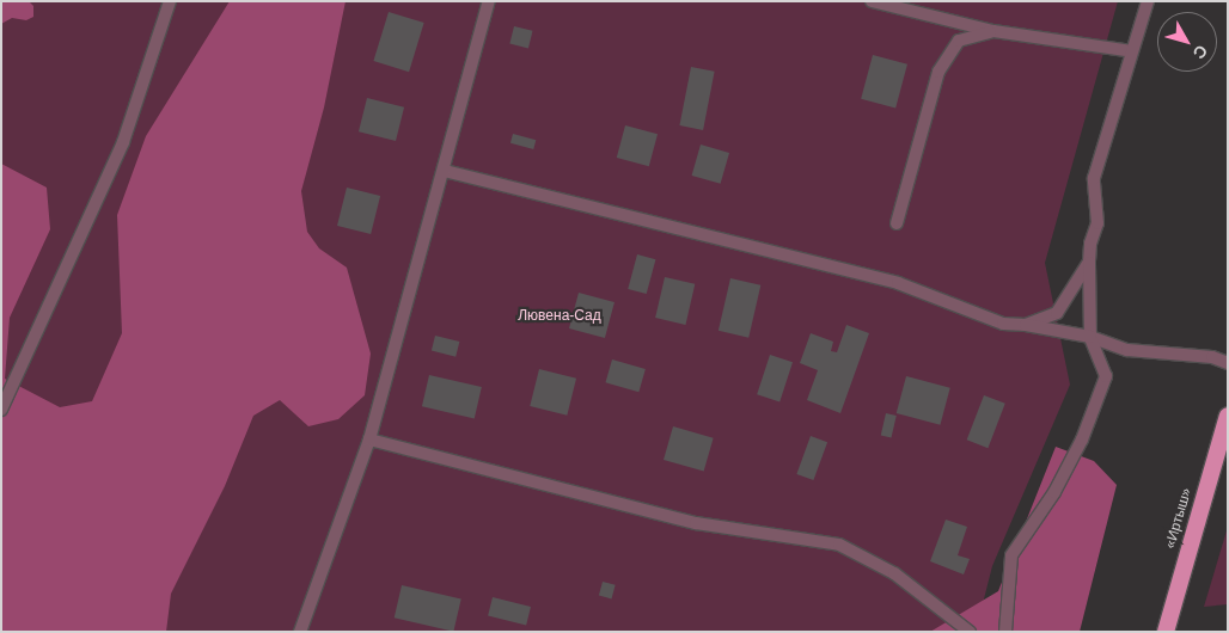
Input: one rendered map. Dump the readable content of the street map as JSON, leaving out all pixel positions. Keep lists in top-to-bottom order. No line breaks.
{"streets":{"highway":["«Иртыш»"]},"parks":["Лювена-Сад"],"north":"bottom right"}
